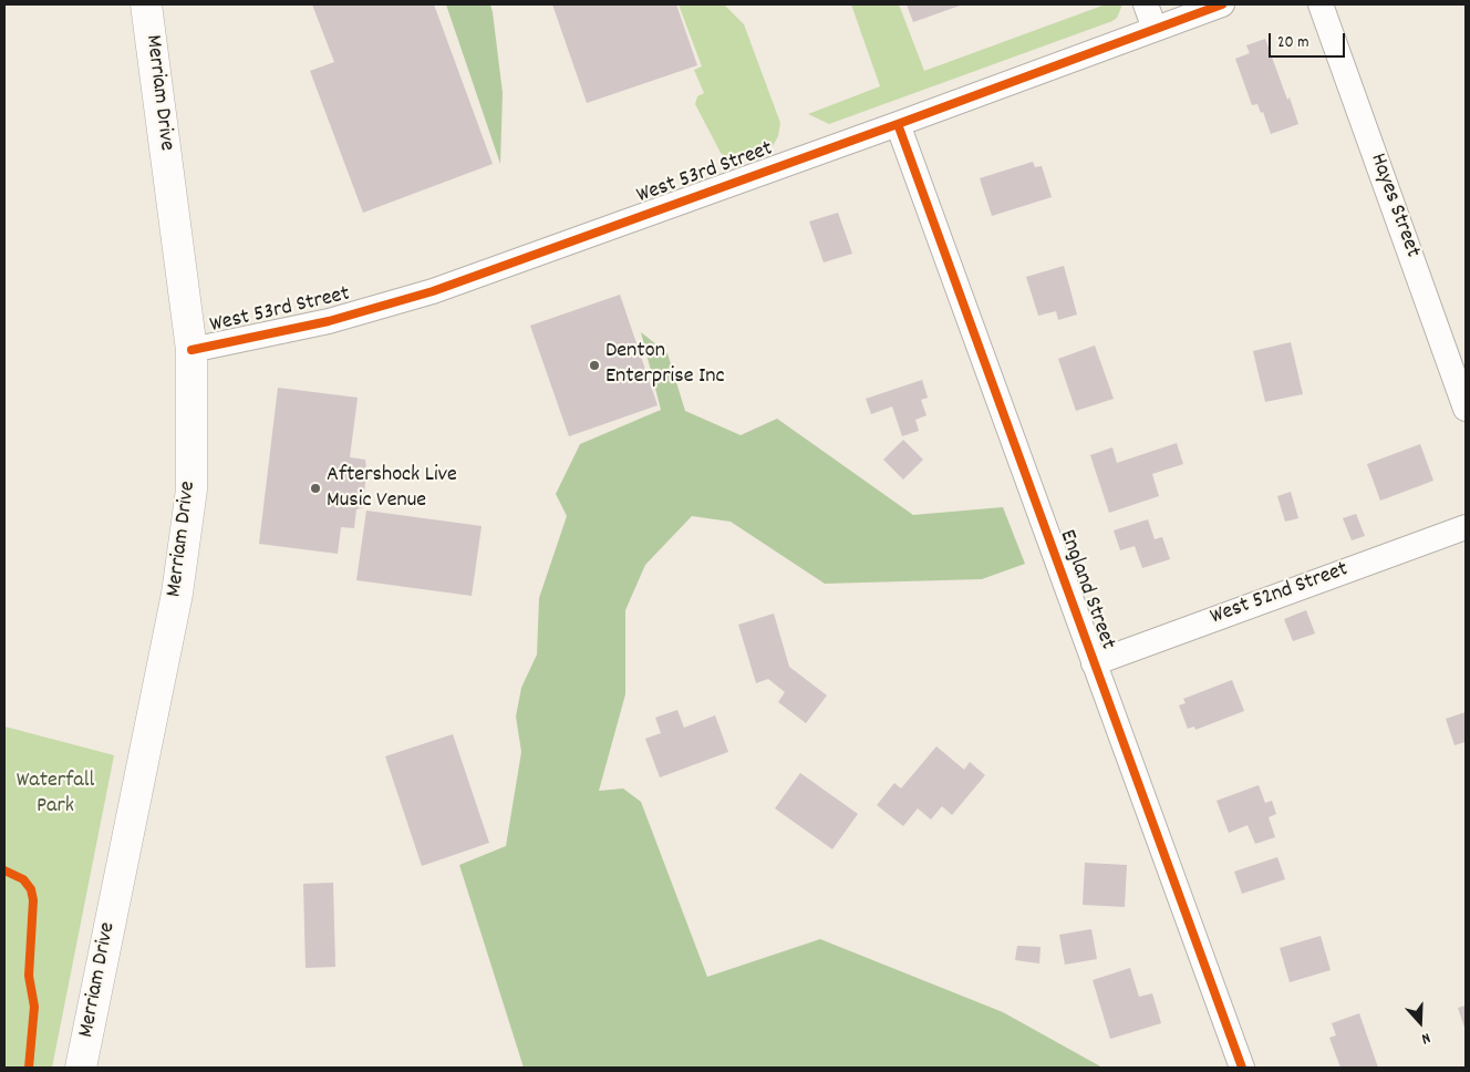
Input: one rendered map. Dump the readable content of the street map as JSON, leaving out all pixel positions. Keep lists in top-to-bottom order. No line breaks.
{"streets":{"main road":["Merriam Drive"],"street":["West 53rd Street","Hayes Street","England Street","West 52nd Street"]},"crossings":[["Merriam Drive","West 53rd Street"],["West 53rd Street","England Street"],["England Street","West 52nd Street"]],"parks":["Waterfall Park"],"places":["Denton Enterprise Inc","Aftershock Live Music Venue"],"scale_bar":"20 m","north":"bottom"}
